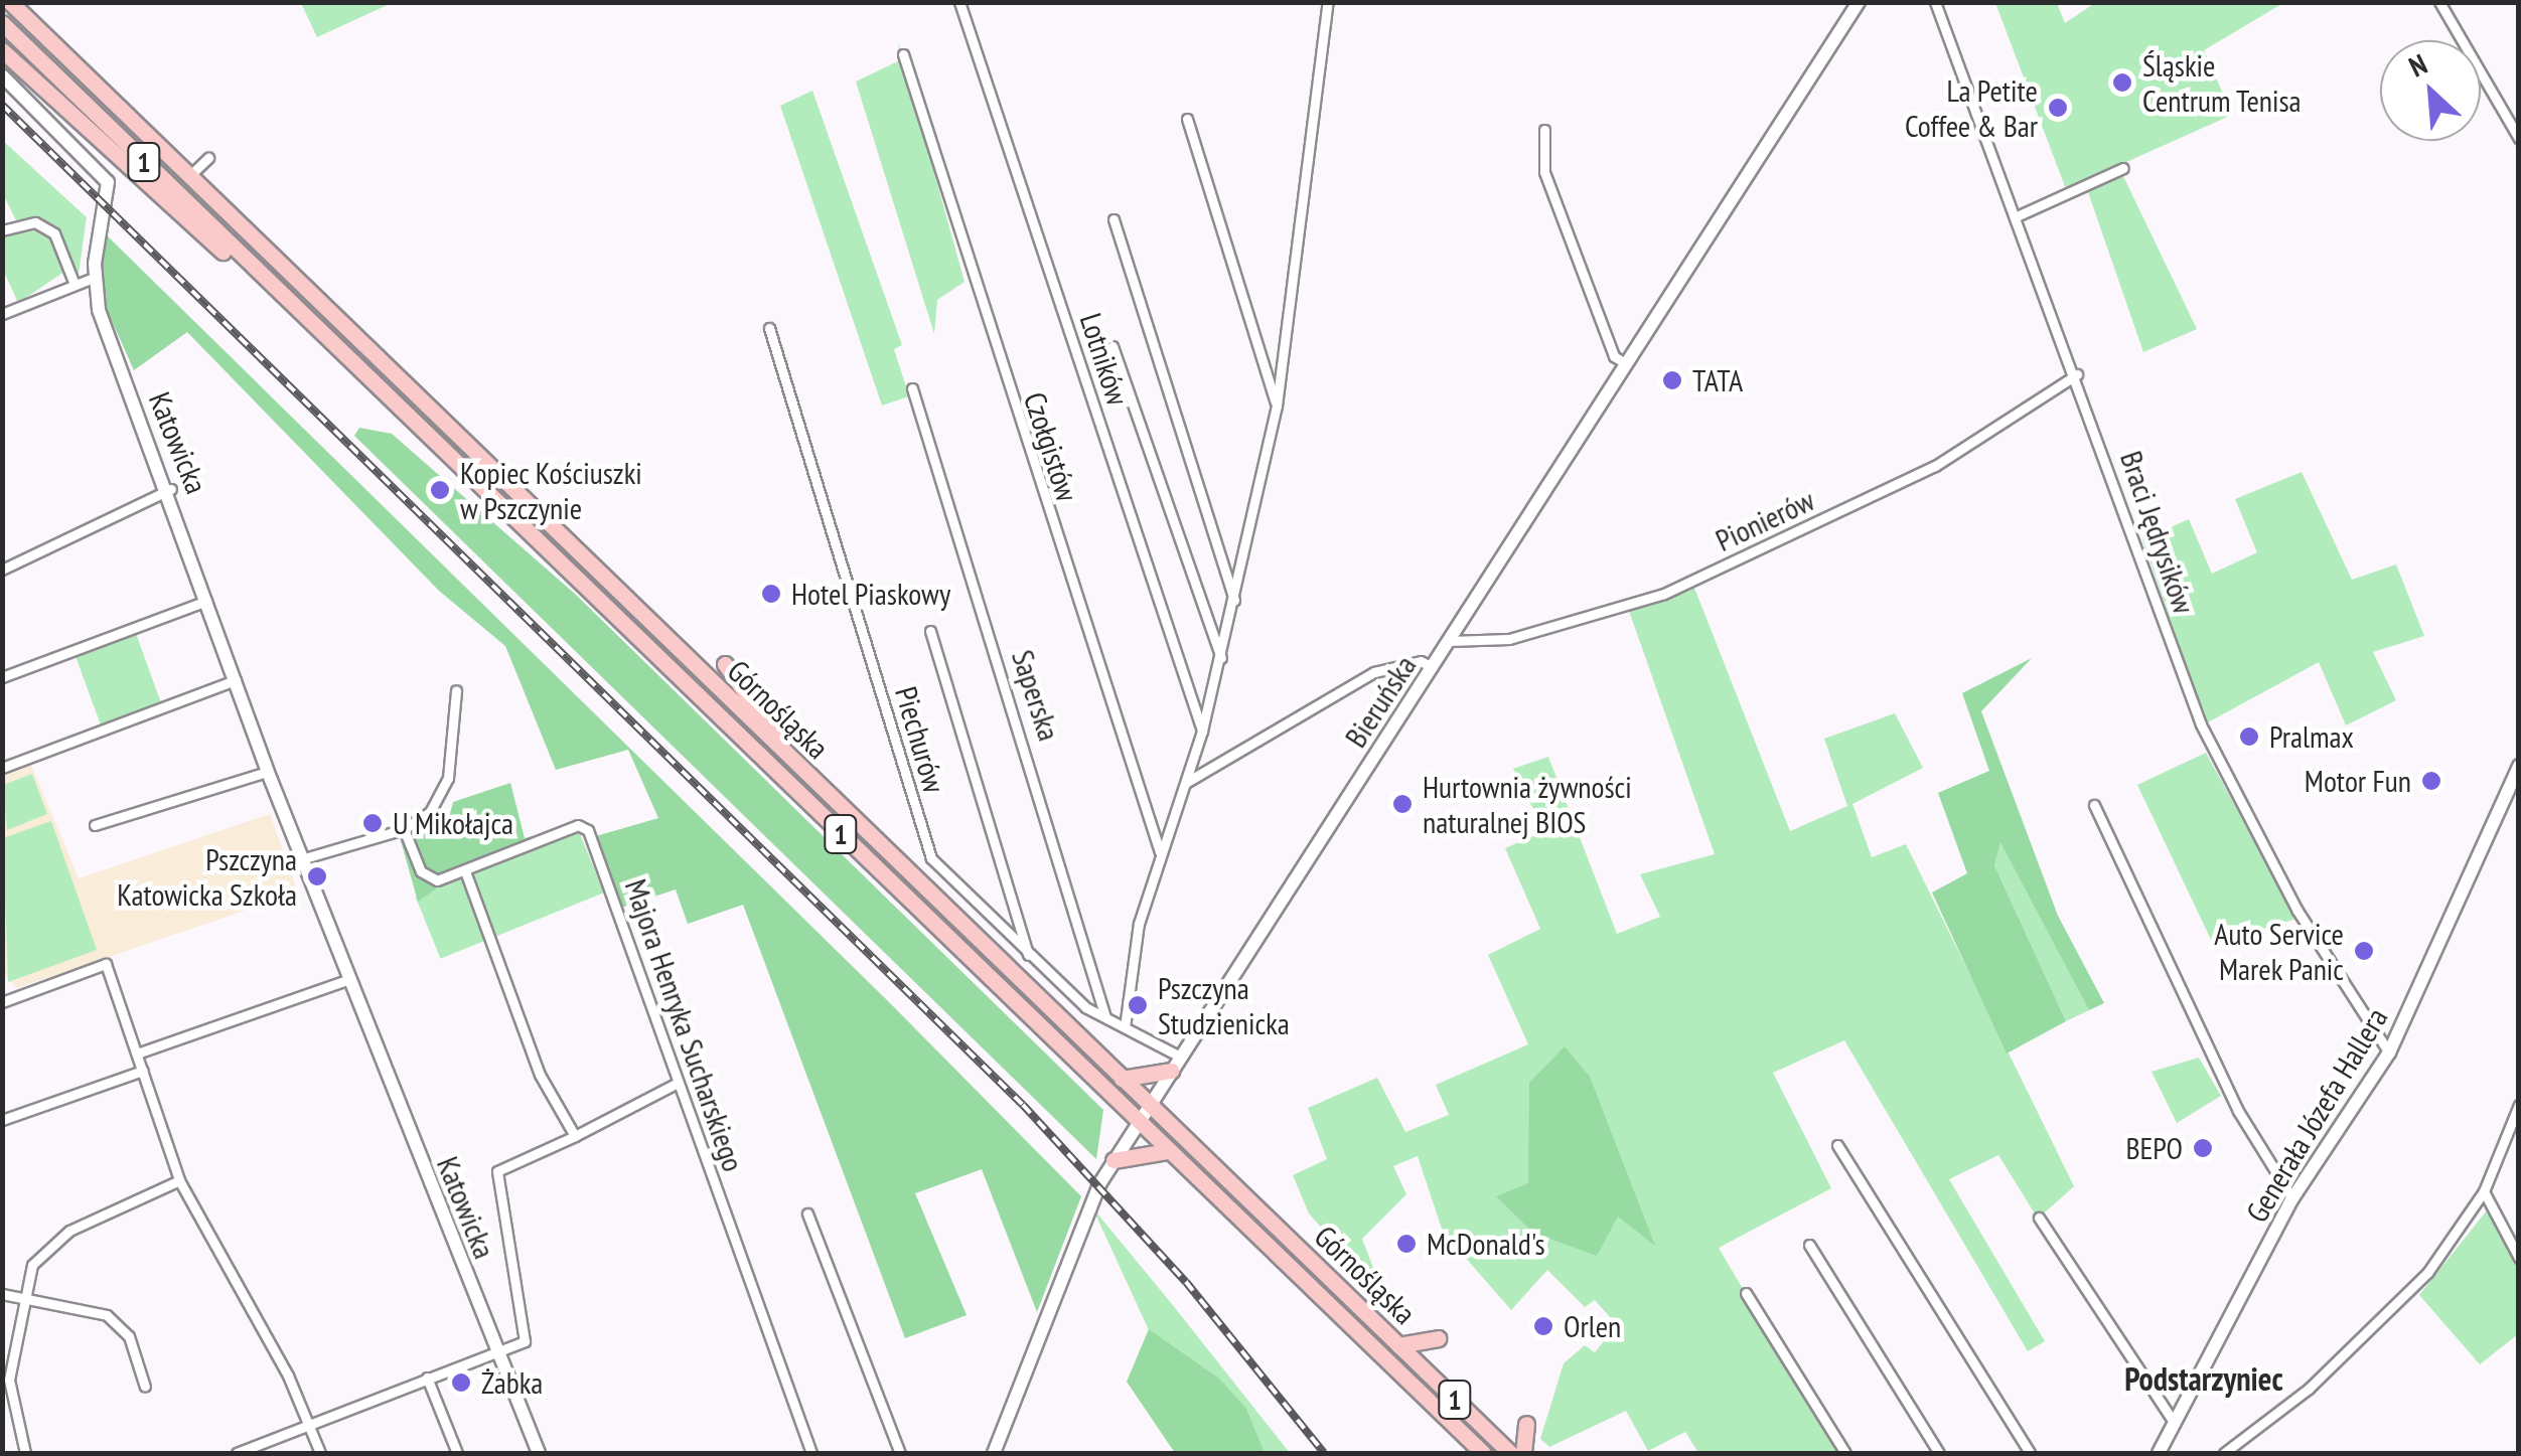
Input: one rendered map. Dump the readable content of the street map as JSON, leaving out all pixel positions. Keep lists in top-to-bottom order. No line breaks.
{"streets":{"main road":["1","Górnośląska"],"street":["Lotników","Katowicka","Czołgistów","Pionierów","Braci Jędrysików","Saperska","Bieruńska","Piechurów","Majora Henryka Sucharskiego","Generała Józefa Hallera"]},"crossings":[["Pionierów","Braci Jędrysików"],["Pionierów","Bieruńska"],["Braci Jędrysików","Generała Józefa Hallera"],["Saperska","Piechurów"],["Bieruńska","Górnośląska"],["Bieruńska","Piechurów"]],"districts":["Podstarzyniec"],"places":["Śląskie Centrum Tenisa","La Petite Coffee & Bar","TATA","Kopiec Kościuszki w Pszczynie","Hotel Piaskowy","Pralmax","Motor Fun","Hurtownia żywności naturalnej BIOS","U Mikołajca","Pszczyna Katowicka Szkoła","Auto Service Marek Panic","Pszczyna Studzienicka","BEPO","McDonald's","Orlen","Żabka"],"north":"top left"}
